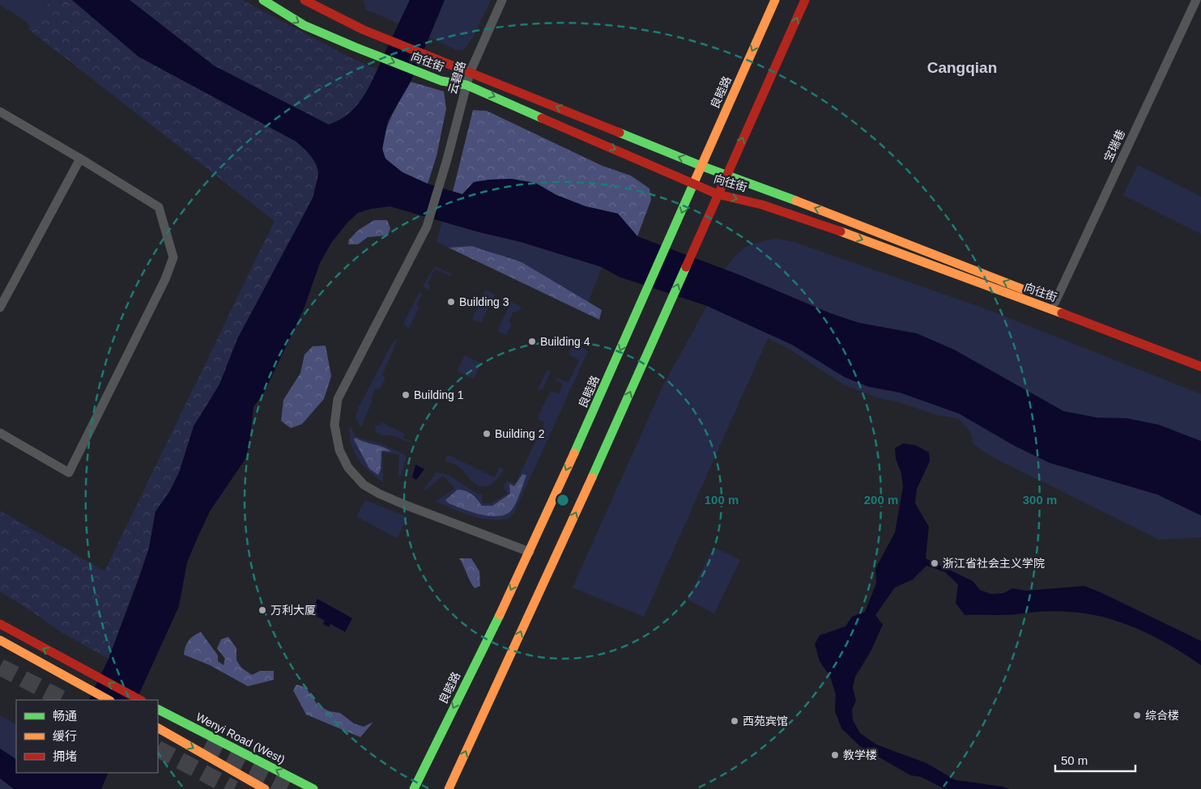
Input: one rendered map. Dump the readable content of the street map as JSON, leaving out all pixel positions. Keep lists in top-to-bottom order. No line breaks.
{"streets":{"main road":["向往街","良睦路","Wenyi Road (West)"],"street":["云碧路","宝瑞巷"]},"crossings":[["向往街","云碧路"],["向往街","良睦路"],["向往街","宝瑞巷"],["云碧路","良睦路"]],"districts":["Cangqian"],"places":["Building 3","Building 4","Building 1","Building 2","浙江省社会主义学院","万利大厦","综合楼","西苑宾馆","教学楼"],"legend":["畅通","缓行","拥堵"],"scale_bar":"50 m","rings":["100 m","200 m","300 m"]}
